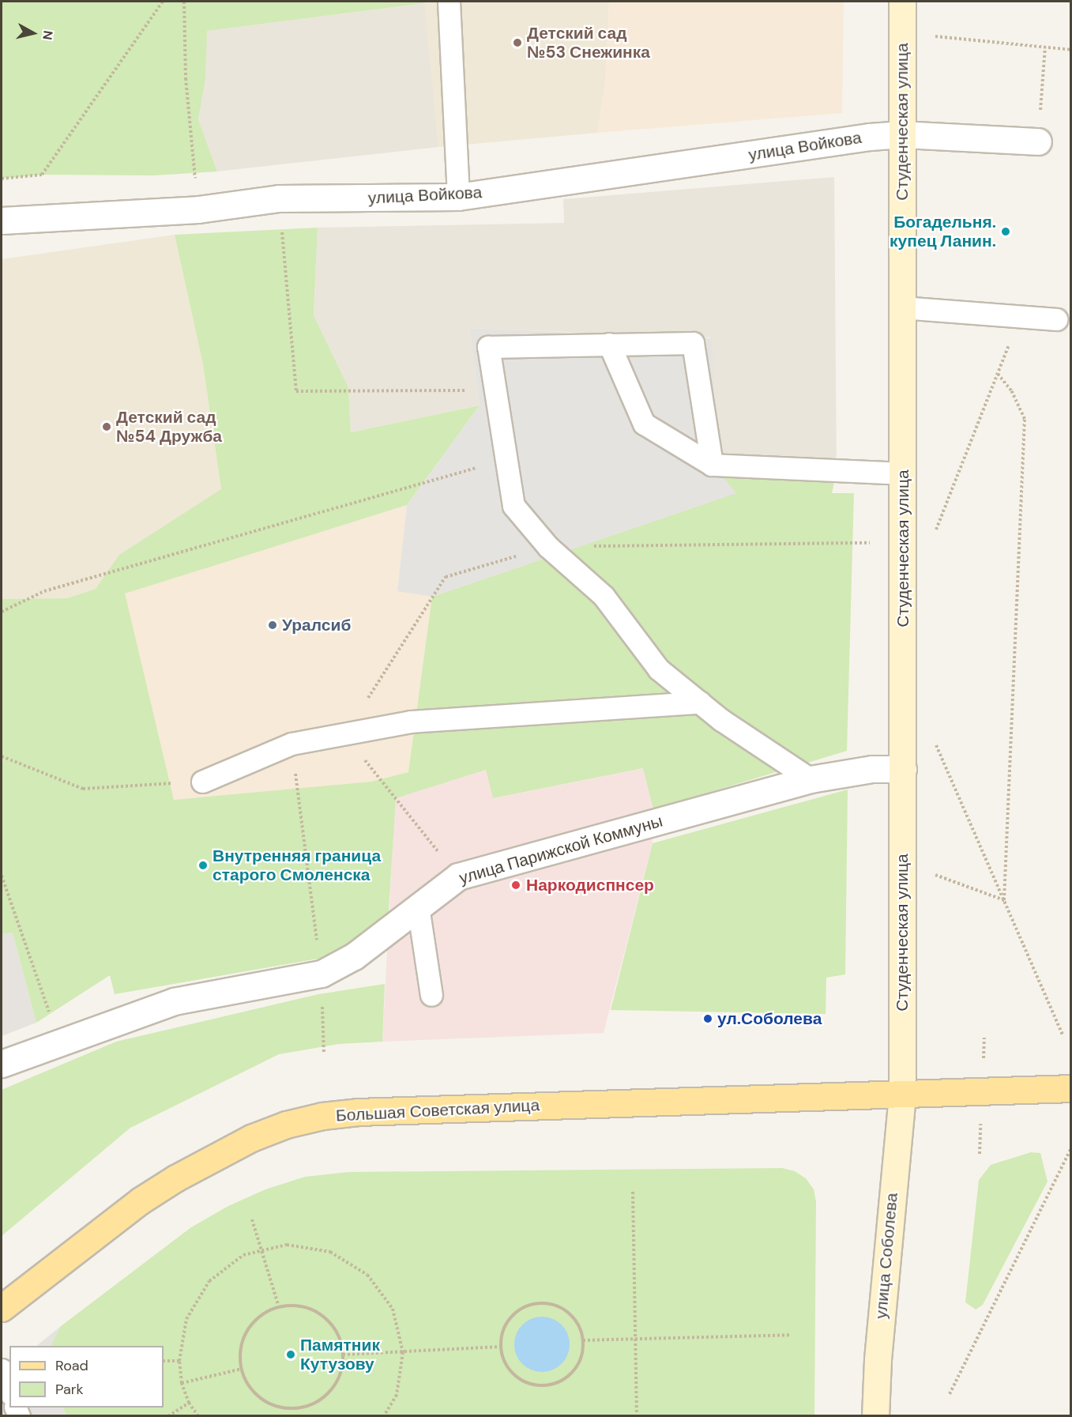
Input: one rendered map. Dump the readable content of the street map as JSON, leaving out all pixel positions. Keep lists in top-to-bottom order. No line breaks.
{"streets":{"main road":["Студенческая улица","Большая Советская улица","улица Соболева"],"street":["улица Войкова","улица Парижской Коммуны"]},"crossings":[["Студенческая улица","улица Войкова"],["Студенческая улица","улица Парижской Коммуны"],["Студенческая улица","Большая Советская улица"],["Студенческая улица","улица Соболева"],["Большая Советская улица","улица Соболева"]],"places":["Детский сад №53 Снежинка","Богадельня. купец Ланин.","Детский сад №54 Дружба","Уралсиб","Внутренняя граница старого Смоленска","Наркодиспнсер","ул.Соболева","Памятник Кутузову"],"legend":["Road","Park"],"north":"right"}
